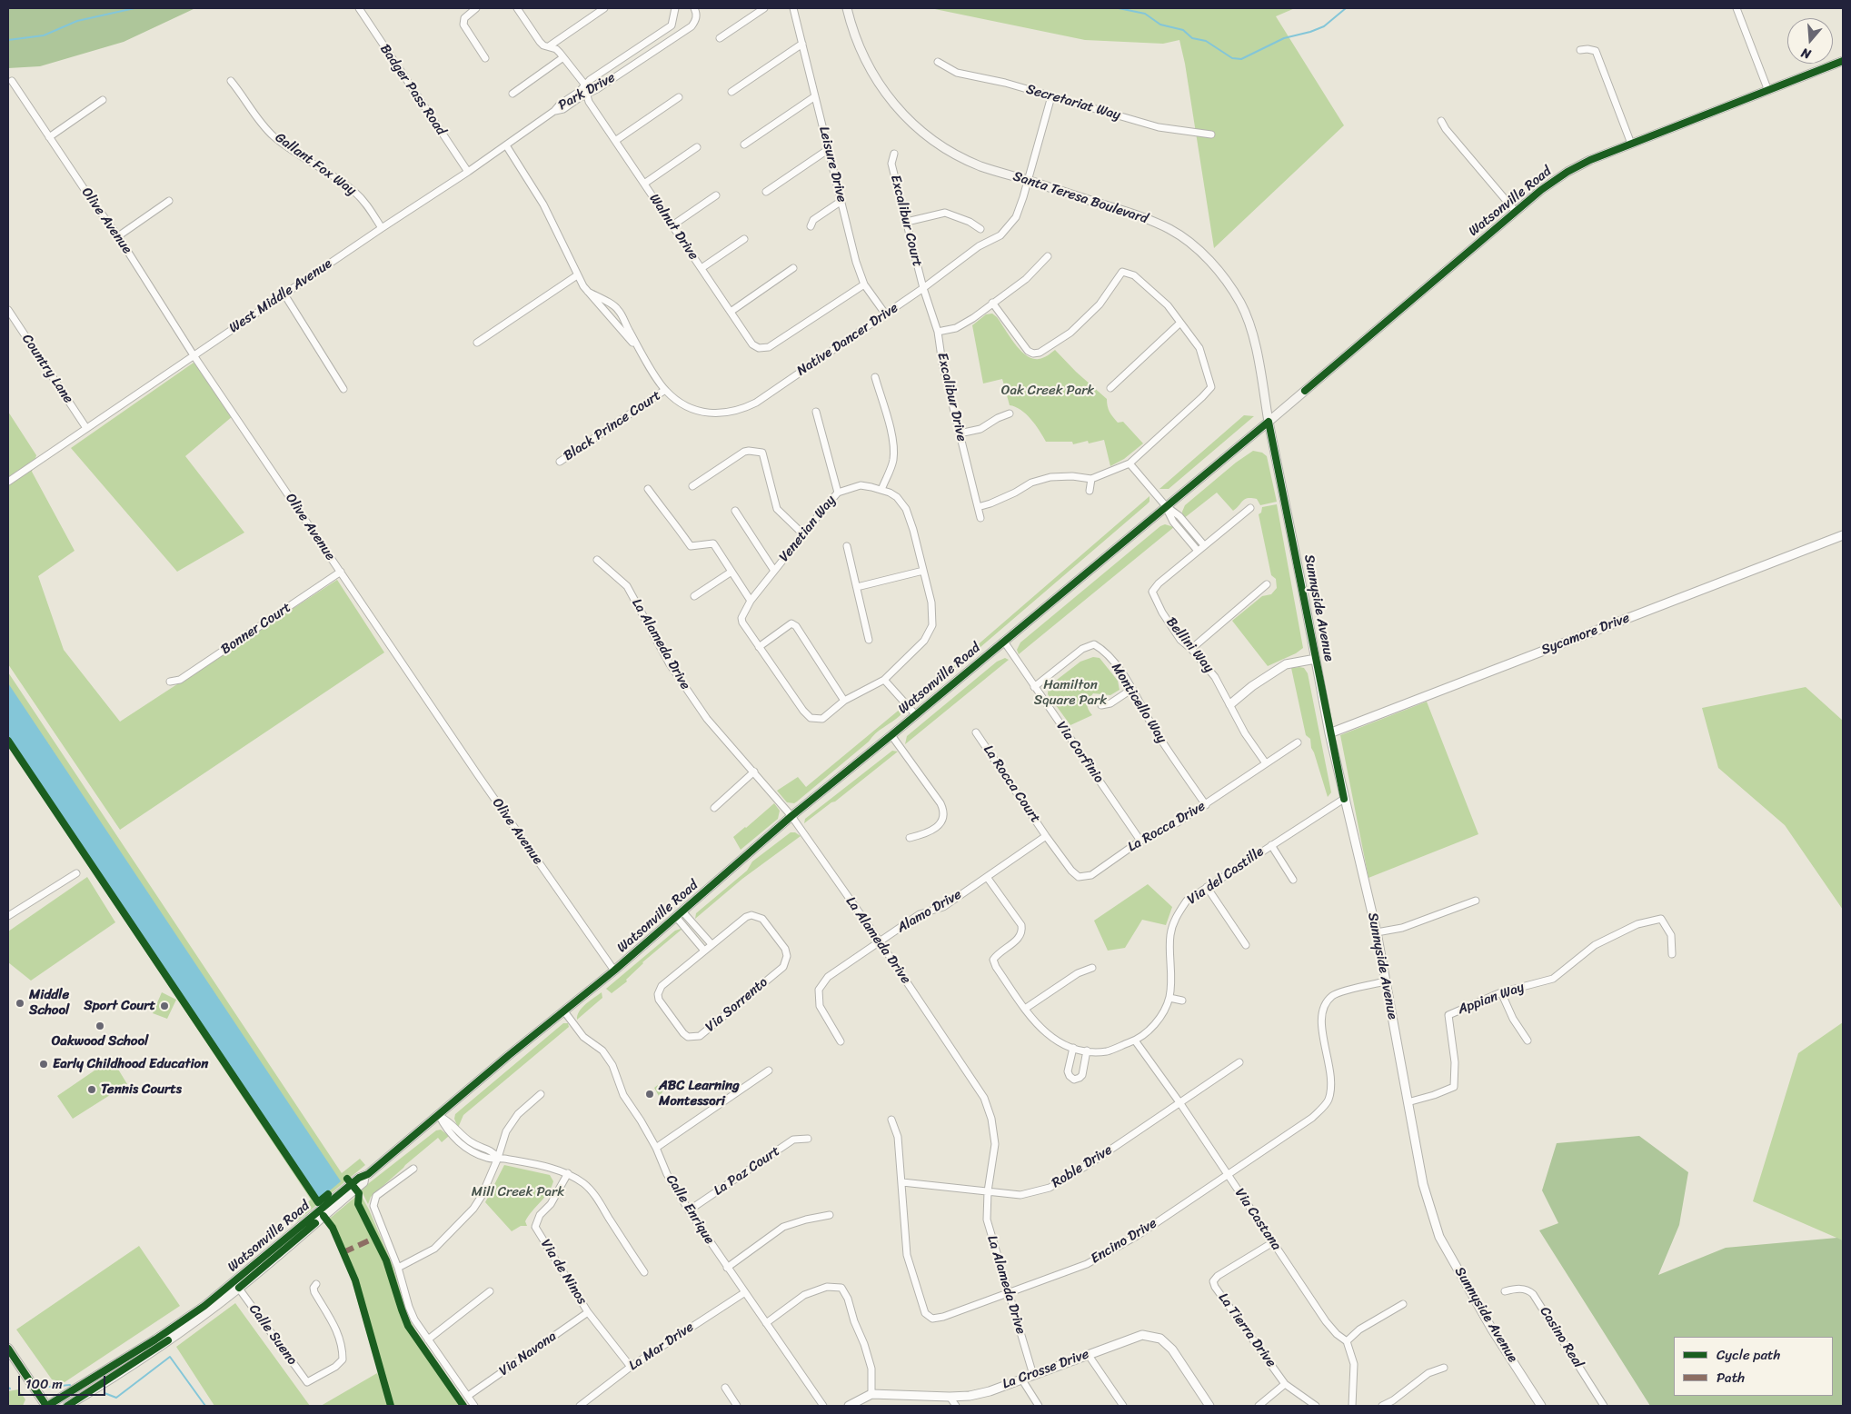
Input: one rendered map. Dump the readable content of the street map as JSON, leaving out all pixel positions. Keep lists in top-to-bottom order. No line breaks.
{"streets":{"main road":["Santa Teresa Boulevard","Watsonville Road"],"street":["Badger Pass Road","Park Drive","Secretariat Way","Gallant Fox Way","Leisure Drive","Olive Avenue","Excalibur Court","Walnut Drive","West Middle Avenue","Native Dancer Drive","Country Lane","Excalibur Drive","Black Prince Court","Venetian Way","Sunnyside Avenue","Bonner Court","Sycamore Drive","La Alameda Drive","Bellini Way","Monticello Way","Via Corfinio","La Rocca Court","La Rocca Drive","Via del Castille","Alamo Drive","Appian Way","Via Sorrento","Roble Drive","La Paz Court","Calle Enrique","Via Castana","Encino Drive","Via de Ninos","La Tierra Drive","Calle Sueno","Casino Real","La Mar Drive","Via Navona","La Crosse Drive"]},"crossings":[["Badger Pass Road","West Middle Avenue"],["Park Drive","Walnut Drive"],["Park Drive","West Middle Avenue"],["Secretariat Way","Native Dancer Drive"],["Gallant Fox Way","West Middle Avenue"],["Leisure Drive","Walnut Drive"],["Leisure Drive","Native Dancer Drive"],["Santa Teresa Boulevard","Watsonville Road"],["Santa Teresa Boulevard","Native Dancer Drive"],["Santa Teresa Boulevard","Sunnyside Avenue"],["Watsonville Road","Olive Avenue"],["Watsonville Road","Sunnyside Avenue"],["Watsonville Road","La Alameda Drive"],["Watsonville Road","Via Corfinio"],["Watsonville Road","Calle Enrique"],["Watsonville Road","Calle Sueno"],["Olive Avenue","West Middle Avenue"],["Olive Avenue","Bonner Court"],["Excalibur Court","Native Dancer Drive"],["Excalibur Court","Excalibur Drive"],["West Middle Avenue","Native Dancer Drive"],["West Middle Avenue","Country Lane"],["Native Dancer Drive","Excalibur Drive"],["Native Dancer Drive","Black Prince Court"],["Sunnyside Avenue","Sycamore Drive"],["Sunnyside Avenue","Via del Castille"],["Sunnyside Avenue","Appian Way"],["Sunnyside Avenue","Encino Drive"],["La Alameda Drive","Alamo Drive"],["La Alameda Drive","Roble Drive"],["La Alameda Drive","Encino Drive"],["La Alameda Drive","La Crosse Drive"],["Bellini Way","La Rocca Drive"],["Monticello Way","Via Corfinio"],["Monticello Way","La Rocca Drive"],["Via Corfinio","La Rocca Drive"],["La Rocca Court","La Rocca Drive"],["La Rocca Court","Alamo Drive"],["La Rocca Drive","Alamo Drive"],["Via del Castille","Alamo Drive"],["Via del Castille","Via Castana"],["Roble Drive","Via Castana"],["Roble Drive","Encino Drive"],["La Paz Court","Calle Enrique"],["Calle Enrique","La Mar Drive"],["Via Castana","Encino Drive"],["Via Castana","La Tierra Drive"],["Via de Ninos","La Mar Drive"],["Via de Ninos","Via Navona"]],"parks":["Oak Creek Park","Hamilton Square Park","Mill Creek Park"],"places":["Middle School","Sport Court","Oakwood School","Early Childhood Education","Tennis Courts","ABC Learning Montessori"],"legend":["Cycle path","Path"],"scale_bar":"100 m","north":"bottom"}
